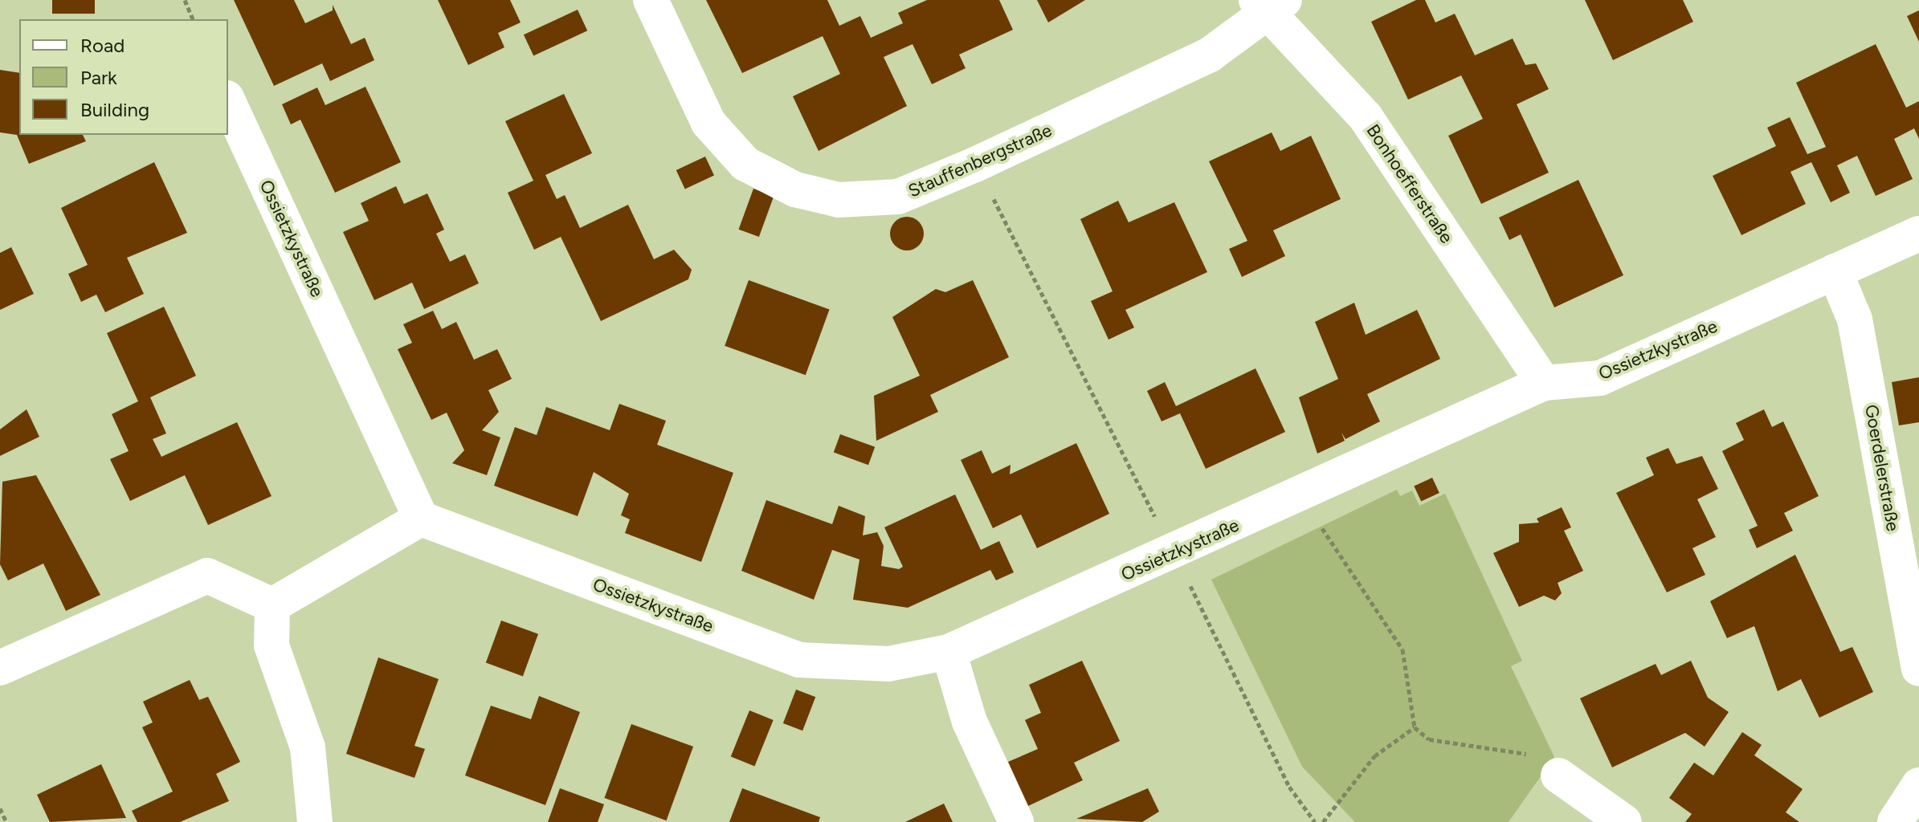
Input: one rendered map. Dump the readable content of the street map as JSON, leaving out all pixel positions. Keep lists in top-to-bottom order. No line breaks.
{"streets":{"street":["Stauffenbergstraße","Bonhoefferstraße","Ossietzkystraße","Goerdelerstraße"]},"crossings":[["Stauffenbergstraße","Bonhoefferstraße"],["Bonhoefferstraße","Ossietzkystraße"],["Ossietzkystraße","Goerdelerstraße"]],"legend":["Road","Park","Building"]}
